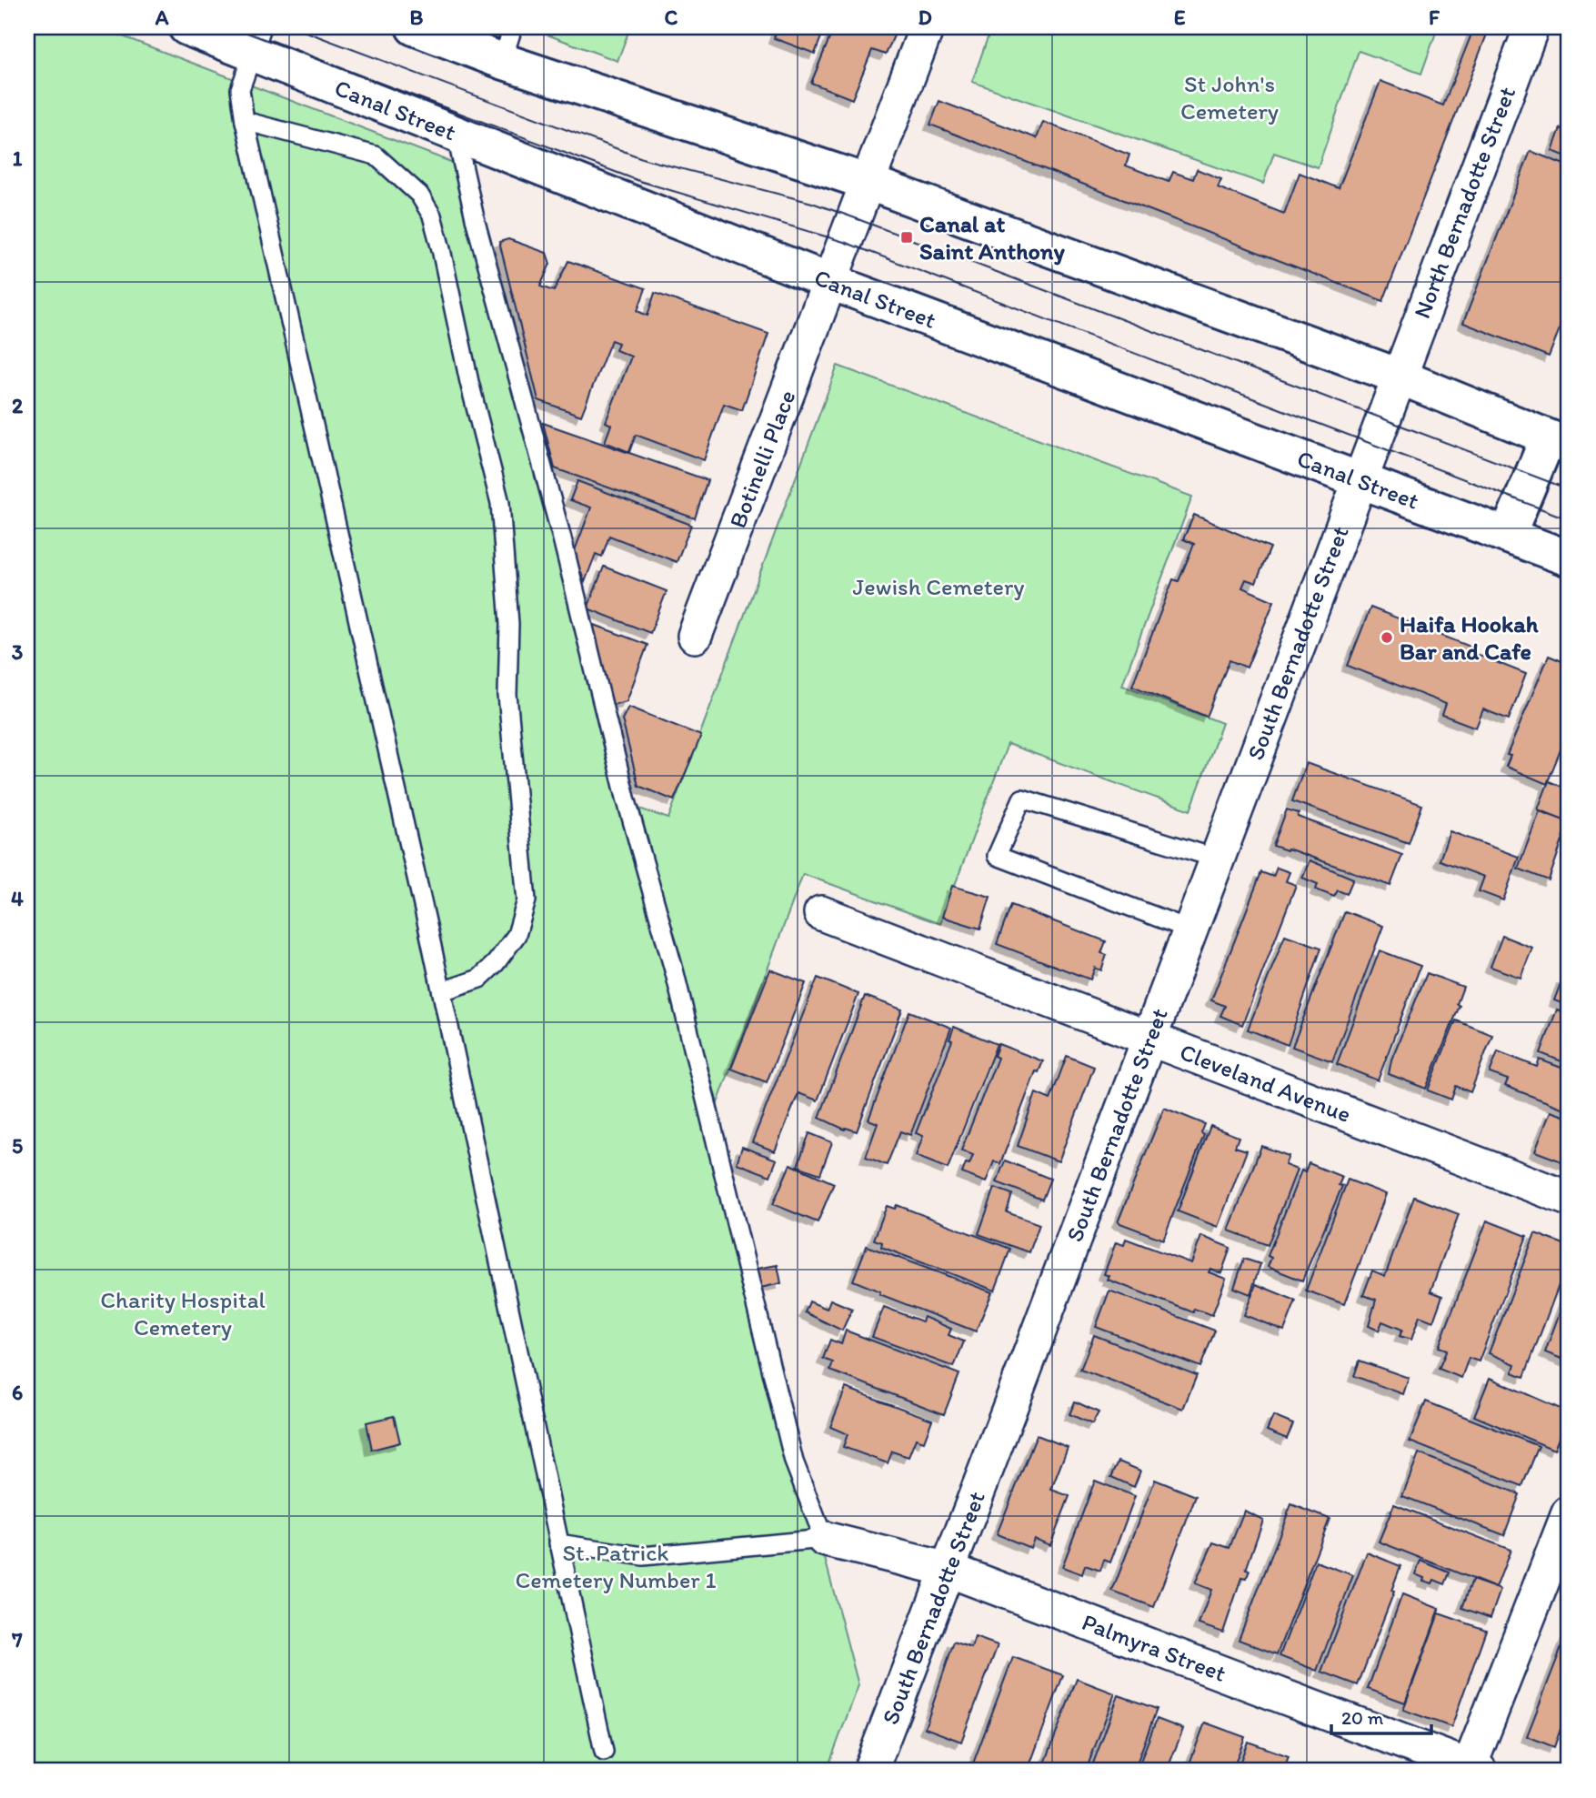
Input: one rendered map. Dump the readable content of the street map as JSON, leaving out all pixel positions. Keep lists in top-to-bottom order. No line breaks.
{"streets":{"main road":["Canal Street"],"street":["North Bernadotte Street","Botinelli Place","South Bernadotte Street","Cleveland Avenue","Palmyra Street"]},"crossings":[["Canal Street","North Bernadotte Street"],["Canal Street","Botinelli Place"],["Canal Street","South Bernadotte Street"],["North Bernadotte Street","South Bernadotte Street"],["South Bernadotte Street","Cleveland Avenue"],["South Bernadotte Street","Palmyra Street"]],"parks":["St John's Cemetery","Jewish Cemetery","Charity Hospital Cemetery","St. Patrick Cemetery Number 1"],"places":{"transit":["Canal at Saint Anthony"],"other":["Haifa Hookah Bar and Cafe"]},"scale_bar":"20 m","grid":{"columns":["A","B","C","D","E","F"],"rows":["1","2","3","4","5","6","7"]}}
